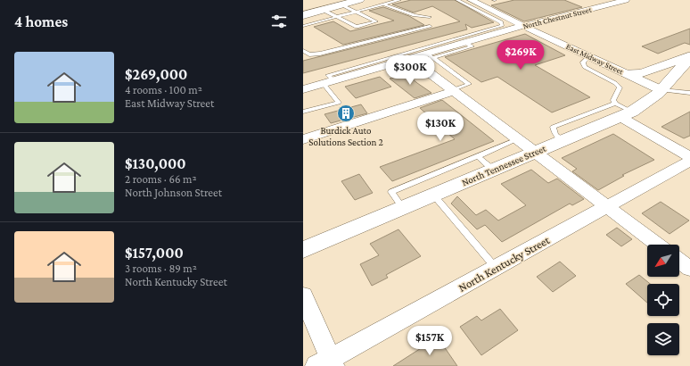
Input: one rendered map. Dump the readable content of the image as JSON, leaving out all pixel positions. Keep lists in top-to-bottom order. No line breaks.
{"streets":{"street":["North Chestnut Street","East Midway Street","North Tennessee Street","North Kentucky Street"]},"crossings":[["North Chestnut Street","East Midway Street"],["East Midway Street","North Tennessee Street"]],"places":{"building":["Burdick Auto Solutions Section 2"]},"north":"bottom left","page":{"heading":"4 homes","price":["$269K","$300K","$130K","$157K"],"list":[{"name":"$269,000","note":"4 rooms · 100 m² · East Midway Street"},{"name":"$130,000","note":"2 rooms · 66 m² · North Johnson Street"},{"name":"$157,000","note":"3 rooms · 89 m² · North Kentucky Street"}]}}
